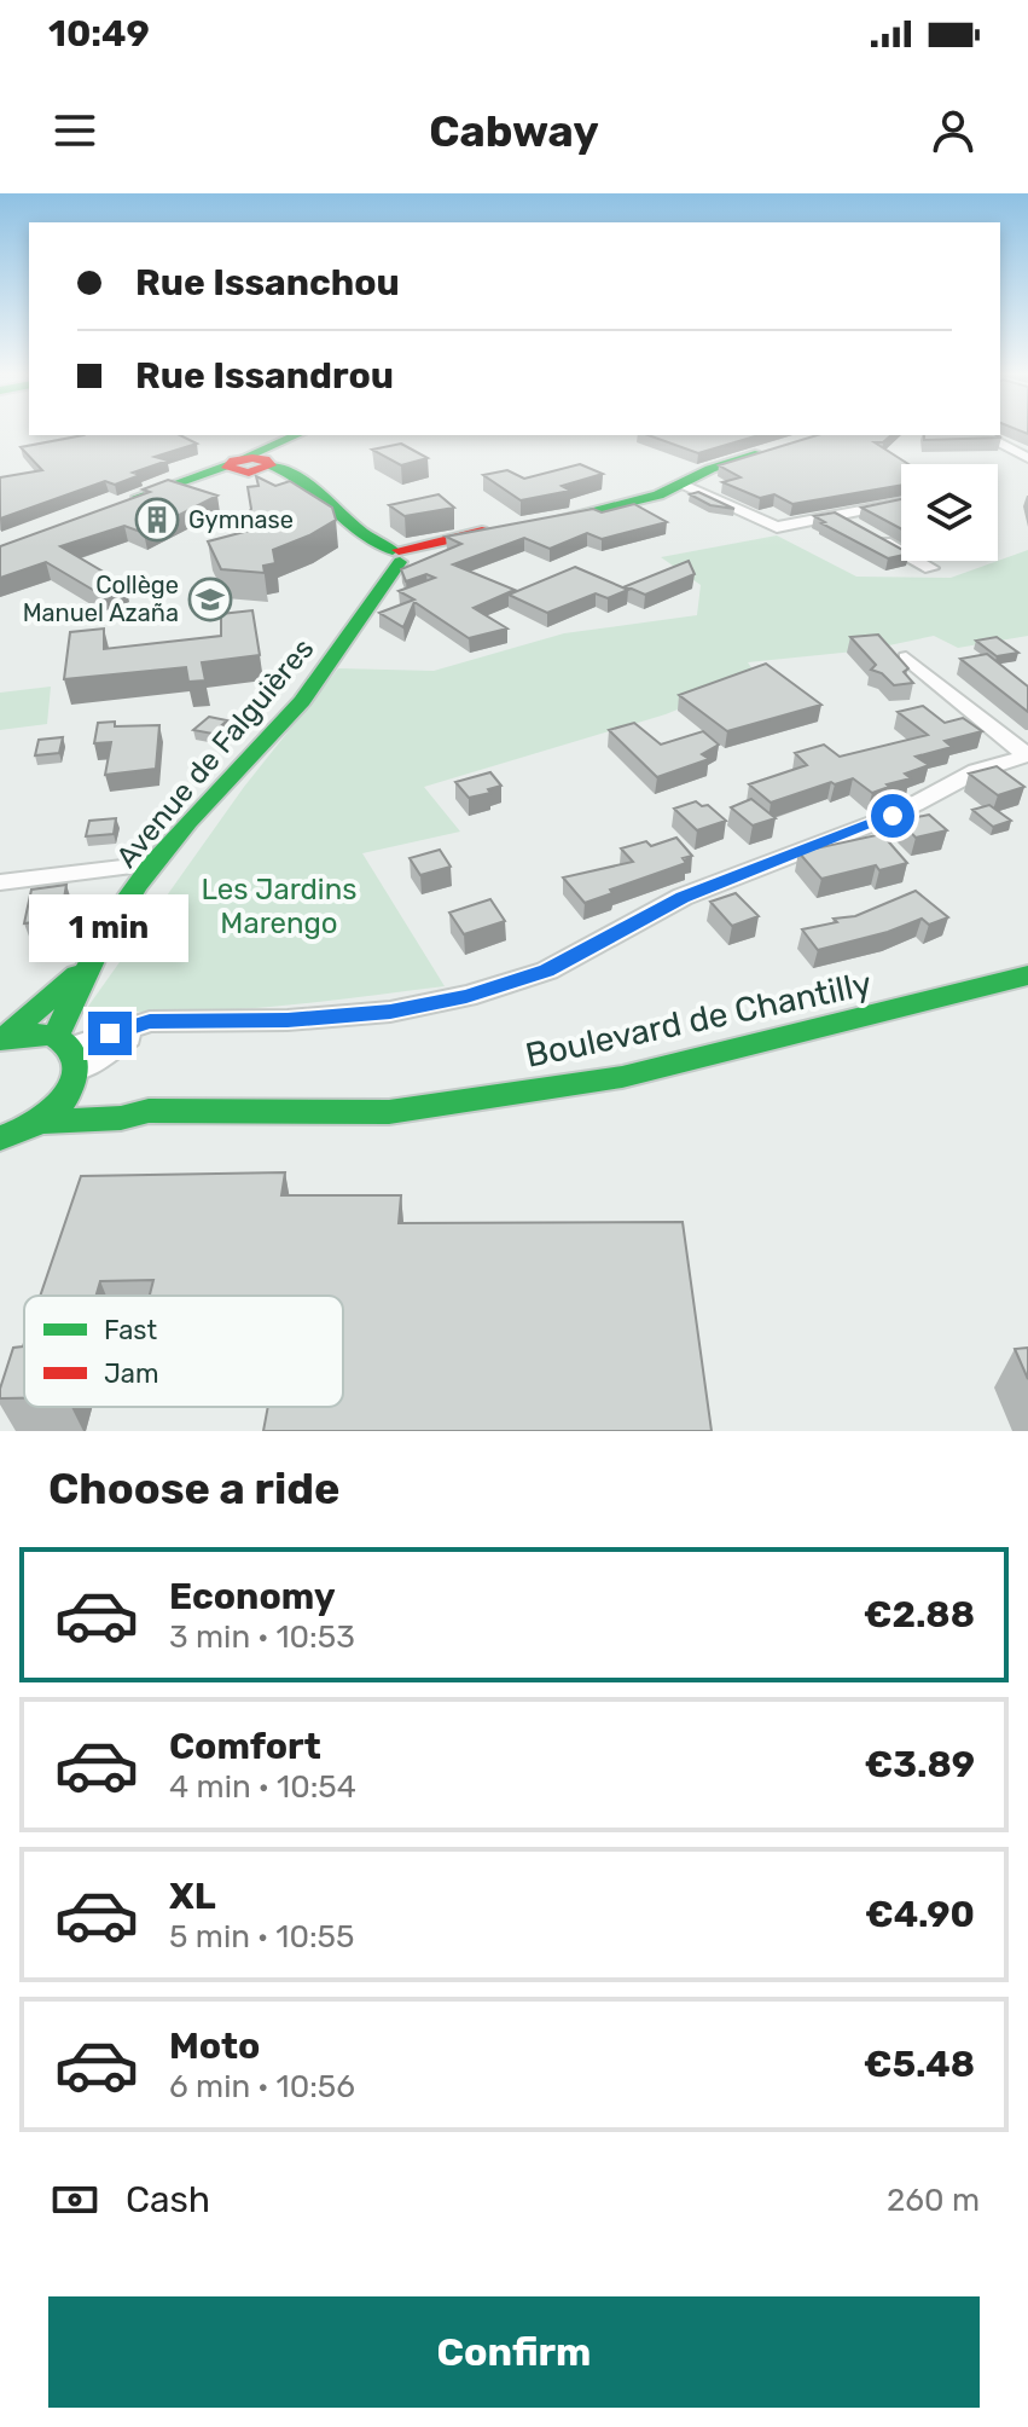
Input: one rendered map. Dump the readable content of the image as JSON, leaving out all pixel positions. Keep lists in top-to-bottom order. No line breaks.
{"streets":{"street":["Avenue de Falguières","Boulevard de Chantilly"]},"crossings":[["Avenue de Falguières","Boulevard de Chantilly"]],"parks":["Les Jardins Marengo"],"places":{"building":["Gymnase"],"school or university":["Collège Manuel Azaña"]},"legend":["Fast","Jam"],"page":{"status":"10:49","header":"Cabway","banner":["Rue Issanchou","Rue Issandrou"],"bubble":"1 min","heading":"Choose a ride","list":[{"name":"Economy","note":"3 min · 10:53","value":"€2.88"},{"name":"Comfort","note":"4 min · 10:54","value":"€3.89"},{"name":"XL","note":"5 min · 10:55","value":"€4.90"},{"name":"Moto","note":"6 min · 10:56","value":"€5.48"}],"pay":["Cash","260 m"],"buttons":"Confirm"}}
